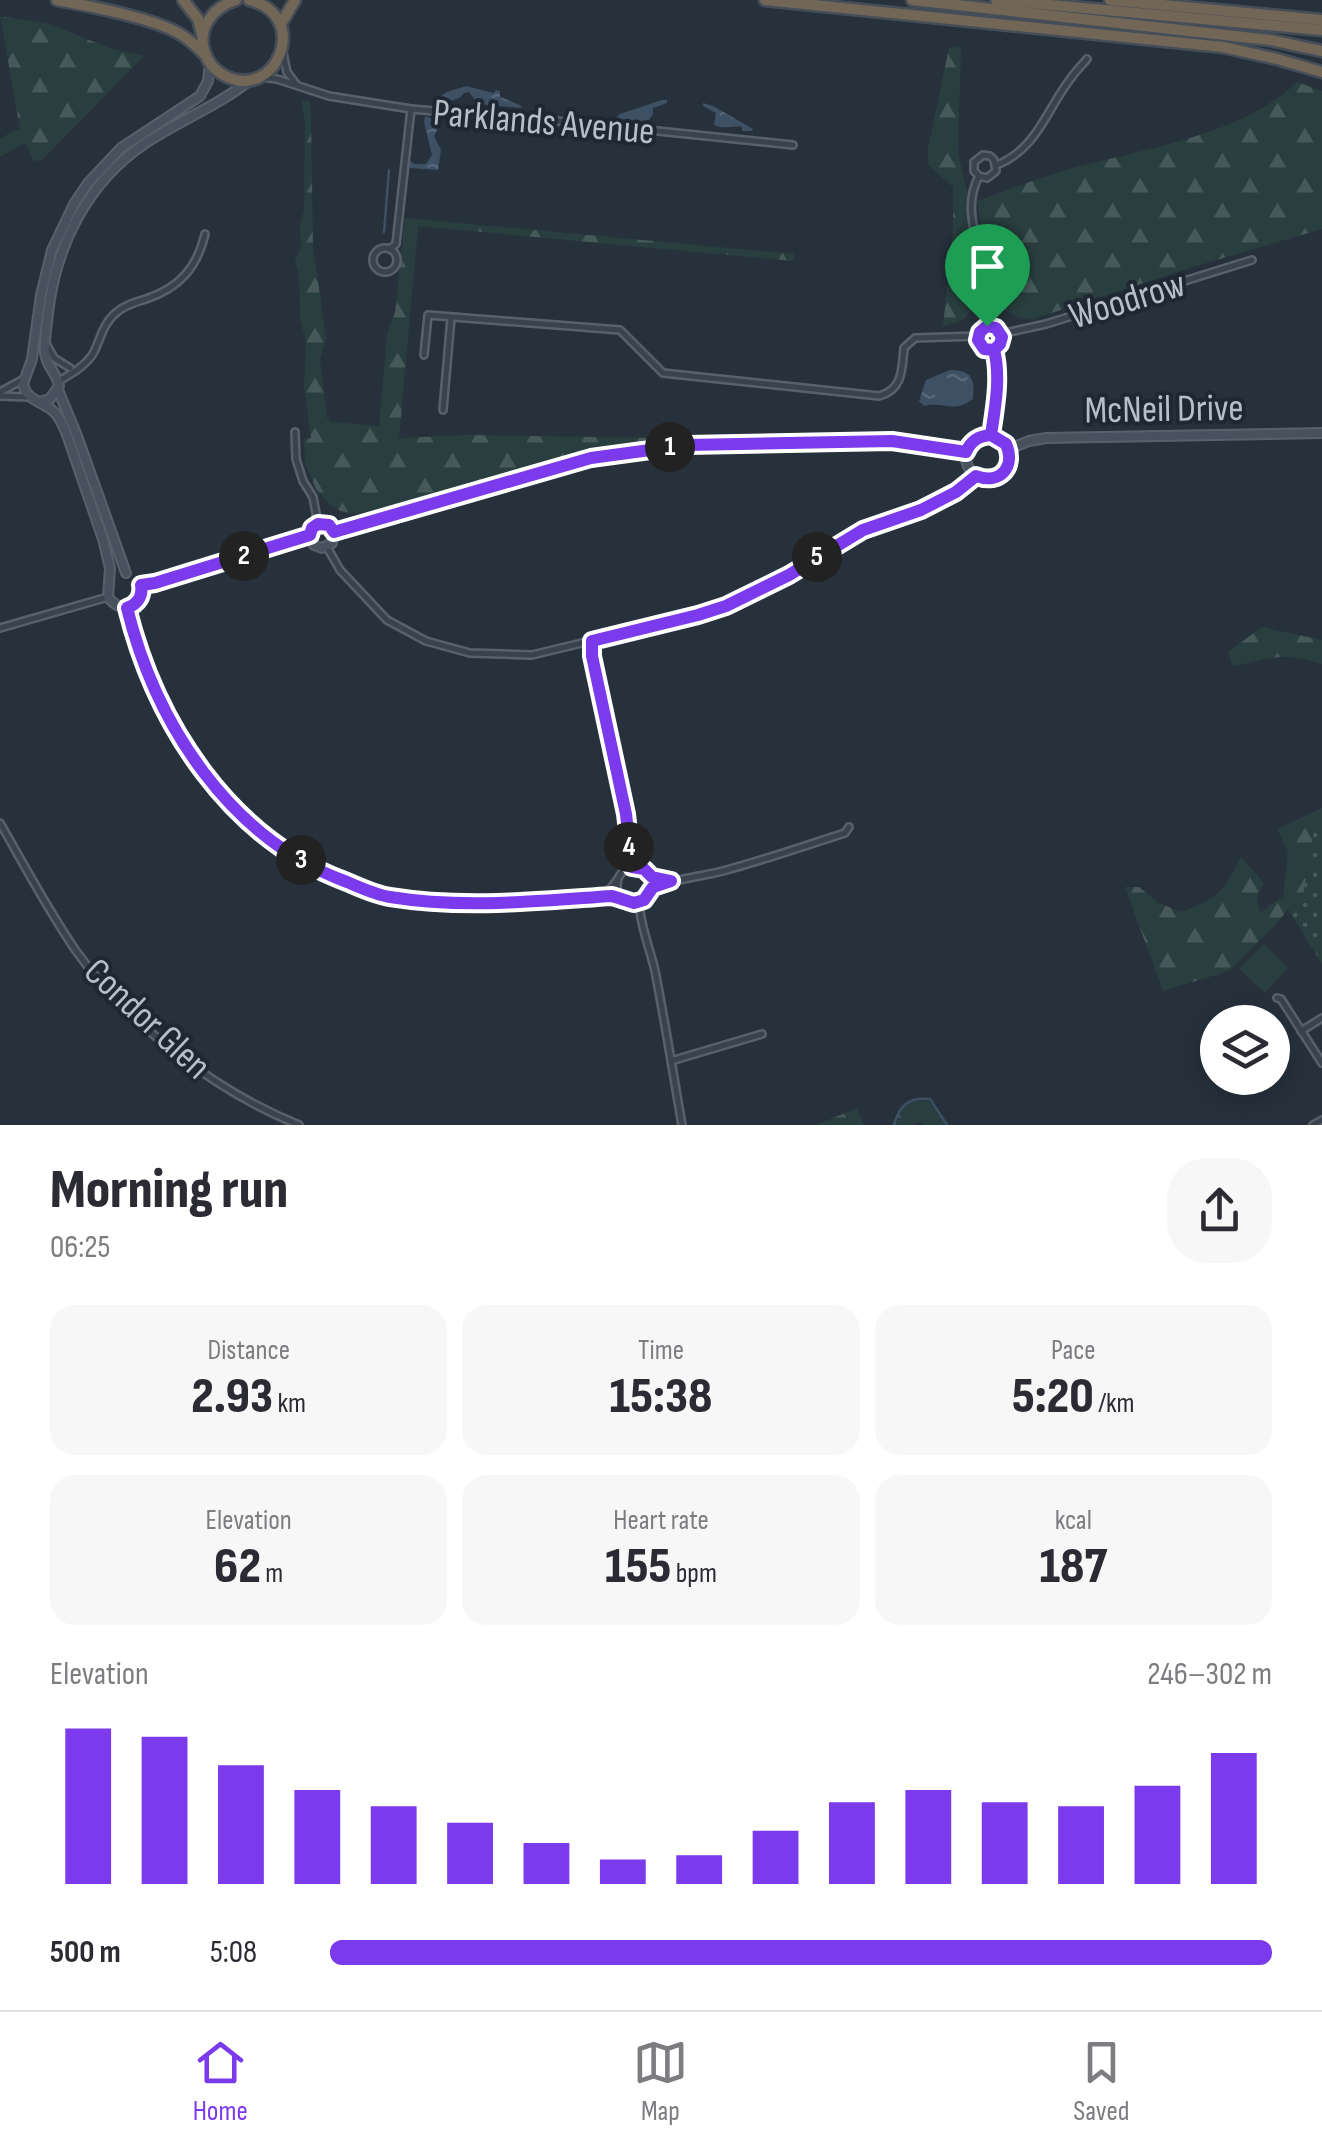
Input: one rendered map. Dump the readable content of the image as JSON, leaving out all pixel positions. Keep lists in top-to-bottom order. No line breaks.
{"streets":{"street":["Parklands Avenue","Woodrow","McNeil Drive","Condor Glen"]},"page":{"pins":["1","2","5","4","3"],"heading":["Morning run","06:25"],"stats":[["Distance","2.93 km"],["Time","15:38"],["Pace","5:20 /km"],["Elevation","62 m"],["Heart rate","155 bpm"],["kcal","187"]],"chart":["Elevation","246–302 m"],"list":[{"name":"500 m","note":"5:08"}],"tabs":["Home","Map","Saved"]}}
